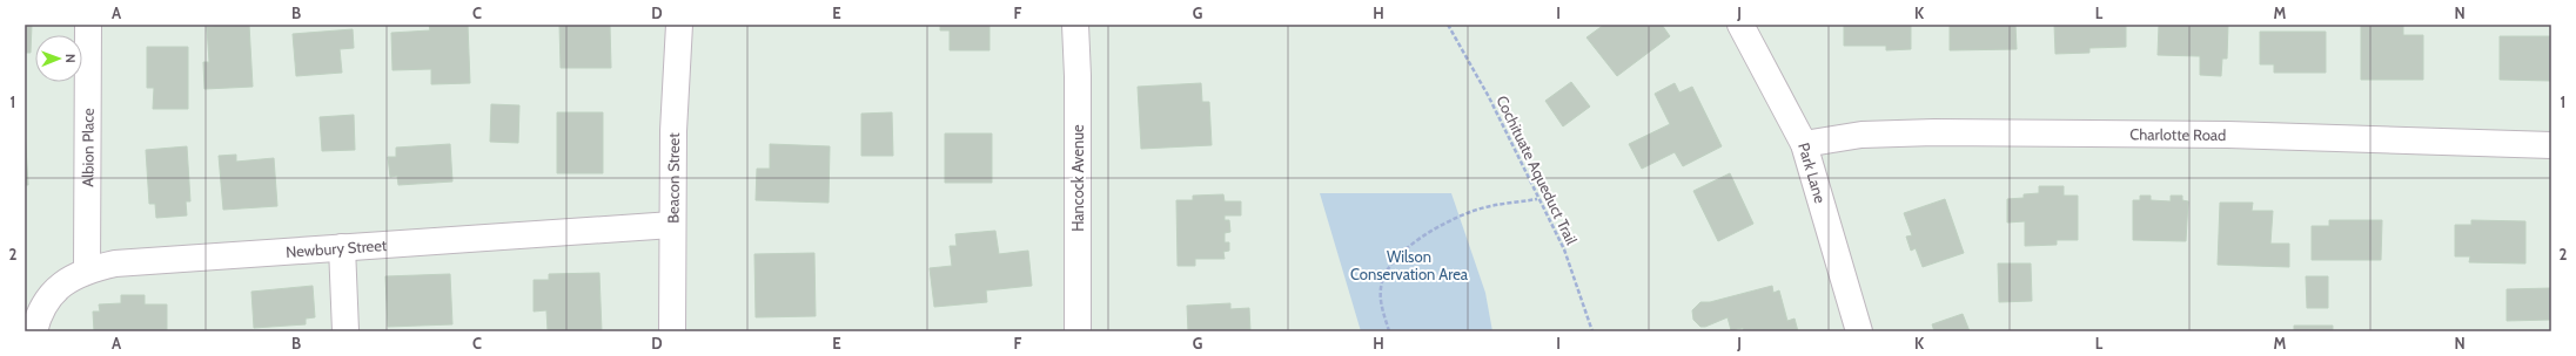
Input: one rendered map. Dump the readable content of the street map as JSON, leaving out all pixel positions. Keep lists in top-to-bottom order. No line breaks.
{"streets":{"street":["Charlotte Road","Albion Place","Park Lane","Beacon Street","Hancock Avenue","Newbury Street"],"path":["Cochituate Aqueduct Trail"]},"crossings":[["Charlotte Road","Park Lane"],["Albion Place","Newbury Street"],["Beacon Street","Newbury Street"]],"parks":["Wilson Conservation Area"],"north":"right","grid":{"columns":["A","B","C","D","E","F","G","H","I","J","K","L","M","N"],"rows":["1","2"]}}
